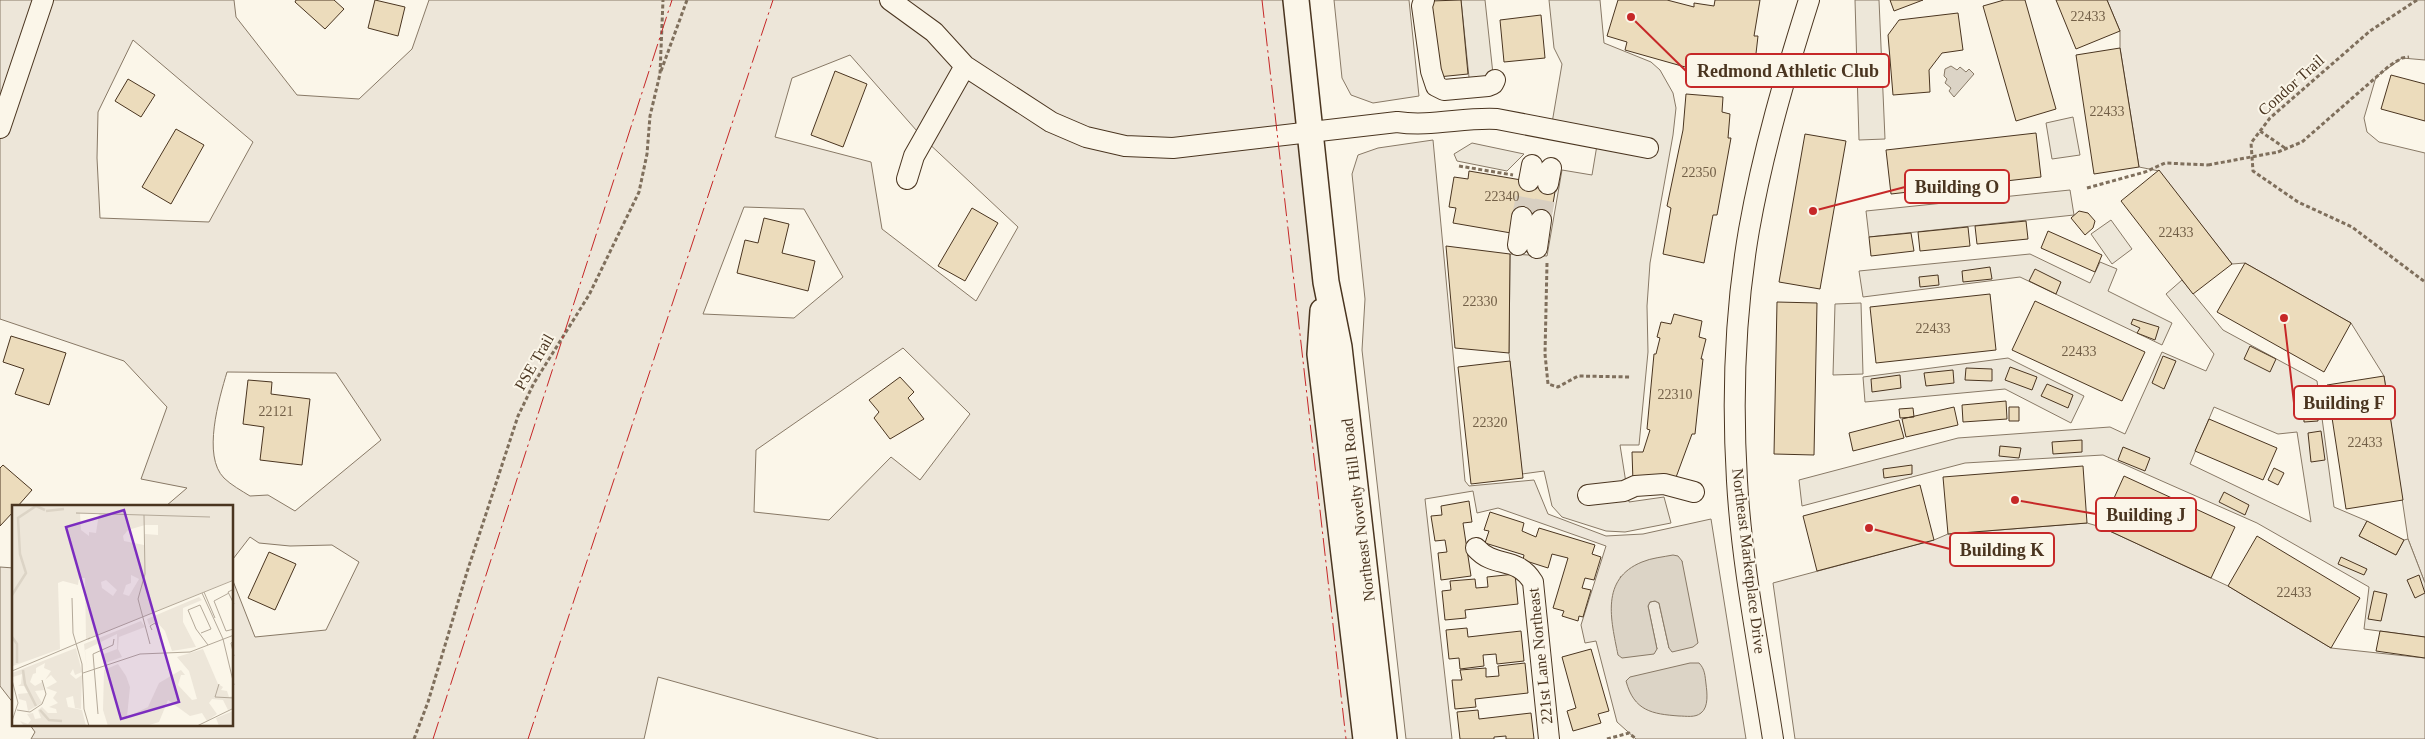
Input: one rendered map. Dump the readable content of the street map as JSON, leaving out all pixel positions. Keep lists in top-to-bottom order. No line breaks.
{"streets":{"main road":["Northeast Novelty Hill Road"],"street":["Northeast Marketplace Drive","221st Lane Northeast"],"path":["Condor Trail","PSE Trail"]},"places":["Redmond Athletic Club","Building O","Building F","Building J","Building K"],"house_numbers":["22433","22433","22350","22340","22433","22330","22433","22433","22310","22121","22320","22433","22433"]}
